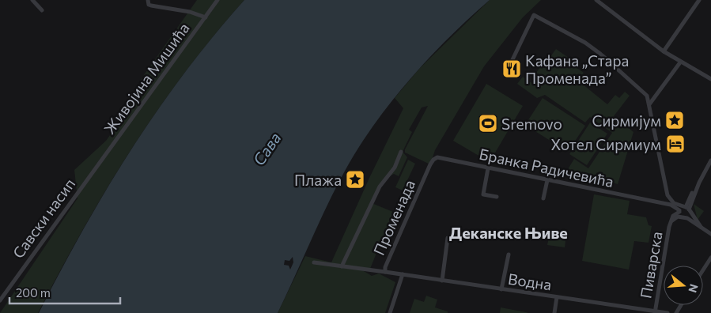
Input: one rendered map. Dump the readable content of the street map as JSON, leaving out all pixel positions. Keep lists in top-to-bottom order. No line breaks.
{"streets":{"street":["Живојина Мишића","Бранка Радичевића","Променада","Савски насип","Пиварска","Водна"]},"crossings":[["Живојина Мишића","Савски насип"],["Бранка Радичевића","Променада"],["Бранка Радичевића","Пиварска"],["Променада","Водна"],["Пиварска","Водна"]],"districts":["Деканске Њиве"],"water":["Сава"],"places":{"restaurant":["Кафана „Стара Променада”"],"place":["Сирмијум","Плажа"],"sports":["Sremovo"],"hotel":["Хотел Сирмиум"]},"scale_bar":"200 m","north":"right"}
